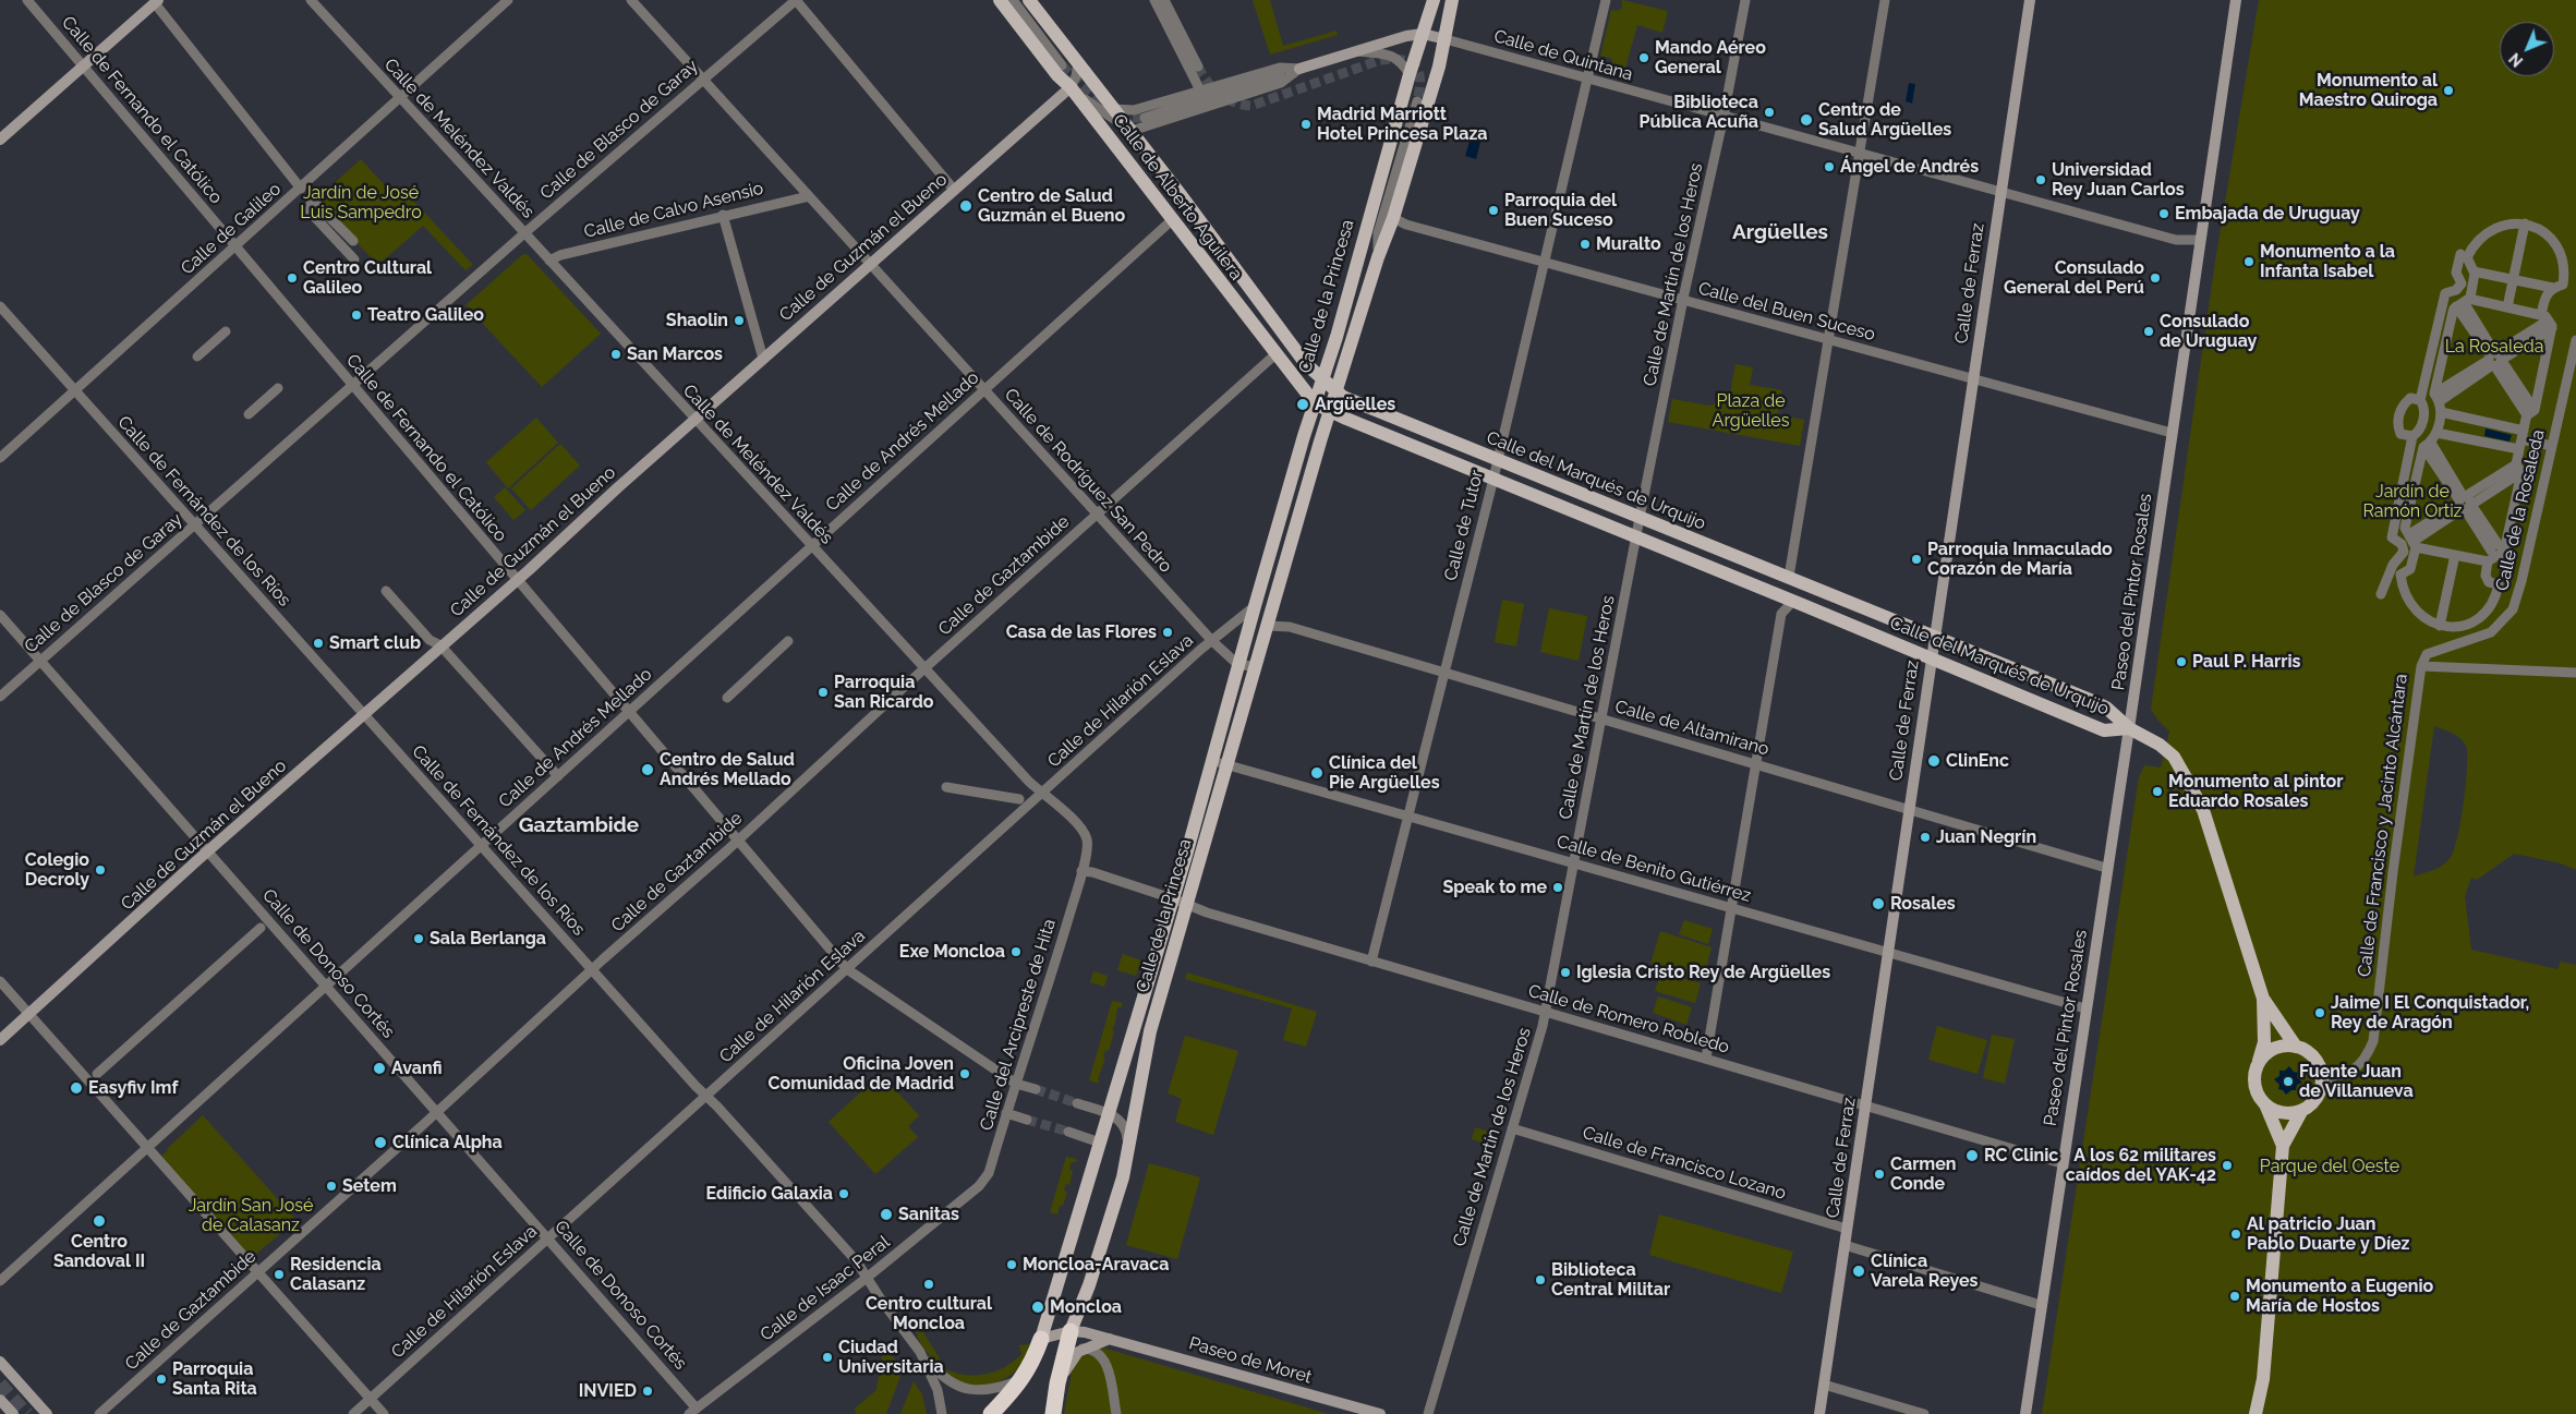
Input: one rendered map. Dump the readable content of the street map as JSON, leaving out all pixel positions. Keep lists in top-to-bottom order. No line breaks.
{"streets":{"highway":["Calle de la Princesa"],"main road":["Calle de Quintana","Calle de Alberto Aguilera","Calle de Guzmán el Bueno","Calle de Ferraz","Calle del Marqués de Urquijo","Paseo del Pintor Rosales","Paseo de Moret"],"street":["Calle de Fernando el Católico","Calle de Blasco de Garay","Calle de Meléndez Valdés","Calle de Calvo Asensio","Calle de Galileo","Calle de Martín de los Heros","Calle del Buen Suceso","Calle de Andrés Mellado","Calle de Rodríguez San Pedro","Calle de la Rosaleda","Calle de Fernández de los Ríos","Calle de Tutor","Calle de Gaztambide","Calle de Hilarión Eslava","Calle de Altamirano","Calle de Francisco y Jacinto Alcántara","Calle de Benito Gutiérrez","Calle de Donoso Cortés","Calle de Romero Robledo","Calle del Arcipreste de Hita","Calle de Francisco Lozano","Calle de Isaac Peral"]},"crossings":[["Calle de Quintana","Calle de Martín de los Heros"],["Calle de Quintana","Calle de Ferraz"],["Calle de Quintana","Calle de la Princesa"],["Calle de Quintana","Calle de Tutor"],["Calle de Quintana","Paseo del Pintor Rosales"],["Calle de Fernando el Católico","Calle de Blasco de Garay"],["Calle de Fernando el Católico","Calle de Galileo"],["Calle de Fernando el Católico","Calle de Guzmán el Bueno"],["Calle de Fernando el Católico","Calle de Andrés Mellado"],["Calle de Fernando el Católico","Calle de Gaztambide"],["Calle de Fernando el Católico","Calle de Hilarión Eslava"],["Calle de Fernando el Católico","Calle del Arcipreste de Hita"],["Calle de Blasco de Garay","Calle de Meléndez Valdés"],["Calle de Blasco de Garay","Calle de Rodríguez San Pedro"],["Calle de Blasco de Garay","Calle de Fernández de los Ríos"],["Calle de Blasco de Garay","Calle de Donoso Cortés"],["Calle de Meléndez Valdés","Calle de Calvo Asensio"],["Calle de Meléndez Valdés","Calle de Galileo"],["Calle de Meléndez Valdés","Calle de Guzmán el Bueno"],["Calle de Meléndez Valdés","Calle de Andrés Mellado"],["Calle de Meléndez Valdés","Calle de Gaztambide"],["Calle de Meléndez Valdés","Calle de Hilarión Eslava"],["Calle de Meléndez Valdés","Calle del Arcipreste de Hita"],["Calle de Alberto Aguilera","Calle de Guzmán el Bueno"],["Calle de Alberto Aguilera","Calle de la Princesa"],["Calle de Alberto Aguilera","Calle de Andrés Mellado"],["Calle de Alberto Aguilera","Calle del Marqués de Urquijo"],["Calle de Alberto Aguilera","Calle de Gaztambide"],["Calle de Calvo Asensio","Calle de Rodríguez San Pedro"],["Calle de Galileo","Calle de Fernández de los Ríos"],["Calle de Guzmán el Bueno","Calle de Rodríguez San Pedro"],["Calle de Guzmán el Bueno","Calle de Fernández de los Ríos"],["Calle de Guzmán el Bueno","Calle de Donoso Cortés"],["Calle de Martín de los Heros","Calle del Buen Suceso"],["Calle de Martín de los Heros","Calle del Marqués de Urquijo"],["Calle de Martín de los Heros","Calle de Altamirano"],["Calle de Martín de los Heros","Calle de Benito Gutiérrez"],["Calle de Martín de los Heros","Calle de Romero Robledo"],["Calle de Martín de los Heros","Calle de Francisco Lozano"],["Calle de Ferraz","Calle del Buen Suceso"],["Calle de Ferraz","Calle del Marqués de Urquijo"],["Calle de Ferraz","Calle de Altamirano"],["Calle de Ferraz","Calle de Benito Gutiérrez"],["Calle de Ferraz","Calle de Romero Robledo"],["Calle de Ferraz","Calle de Francisco Lozano"],["Calle de la Princesa","Calle del Buen Suceso"],["Calle de la Princesa","Calle de Rodríguez San Pedro"],["Calle de la Princesa","Calle del Marqués de Urquijo"],["Calle de la Princesa","Calle de Hilarión Eslava"],["Calle de la Princesa","Calle de Altamirano"],["Calle de la Princesa","Calle de Benito Gutiérrez"],["Calle de la Princesa","Calle de Romero Robledo"],["Calle de la Princesa","Paseo de Moret"],["Calle del Buen Suceso","Calle de Tutor"],["Calle del Buen Suceso","Paseo del Pintor Rosales"],["Calle de Andrés Mellado","Calle de Rodríguez San Pedro"],["Calle de Andrés Mellado","Calle de Fernández de los Ríos"],["Calle de Andrés Mellado","Calle de Donoso Cortés"],["Calle de Rodríguez San Pedro","Calle de Gaztambide"],["Calle de Rodríguez San Pedro","Calle de Hilarión Eslava"],["Calle del Marqués de Urquijo","Calle de Tutor"],["Calle del Marqués de Urquijo","Paseo del Pintor Rosales"],["Calle de la Rosaleda","Calle de Francisco y Jacinto Alcántara"],["Calle de Fernández de los Ríos","Calle de Gaztambide"],["Calle de Fernández de los Ríos","Calle de Hilarión Eslava"],["Calle de Fernández de los Ríos","Calle de Isaac Peral"],["Calle de Tutor","Calle de Altamirano"],["Calle de Tutor","Calle de Benito Gutiérrez"],["Calle de Tutor","Calle de Romero Robledo"],["Calle de Gaztambide","Calle de Donoso Cortés"],["Paseo del Pintor Rosales","Calle de Altamirano"],["Paseo del Pintor Rosales","Calle de Benito Gutiérrez"],["Paseo del Pintor Rosales","Calle de Romero Robledo"],["Calle de Hilarión Eslava","Calle de Donoso Cortés"],["Calle de Donoso Cortés","Calle de Isaac Peral"],["Calle del Arcipreste de Hita","Calle de Isaac Peral"]],"districts":["Argüelles","Gaztambide"],"parks":["Jardín de José Luis Sampedro","La Rosaleda","Plaza de Argüelles","Jardín de Ramón Ortiz","Parque del Oeste","Jardín San José de Calasanz"],"places":["Mando Aéreo General","Monumento al Maestro Quiroga","Biblioteca Pública Acuña","Centro de Salud Argüelles","Madrid Marriott Hotel Princesa Plaza","Ángel de Andrés","Universidad Rey Juan Carlos","Centro de Salud Guzmán el Bueno","Parroquia del Buen Suceso","Embajada de Uruguay","Muralto","Monumento a la Infanta Isabel","Centro Cultural Galileo","Consulado General del Perú","Teatro Galileo","Shaolin","Consulado de Uruguay","San Marcos","Argüelles","Parroquia Inmaculado Corazón de María","Casa de las Flores","Smart club","Paul P. Harris","Parroquia San Ricardo","ClinEnc","Centro de Salud Andrés Mellado","Clínica del Pie Argüelles","Monumento al pintor Eduardo Rosales","Juan Negrín","Colegio Decroly","Speak to me","Rosales","Sala Berlanga","Exe Moncloa","Iglesia Cristo Rey de Argüelles","Jaime I El Conquistador, Rey de Aragón","Avanfi","Oficina Joven Comunidad de Madrid","Fuente Juan de Villanueva","Easyfiv Imf","Clínica Alpha","RC Clinic","A los 62 militares caídos del YAK-42","Carmen Conde","Setem","Edificio Galaxia","Sanitas","Centro Sandoval II","Al patricio Juan Pablo Duarte y Díez","Moncloa-Aravaca","Clínica Varela Reyes","Residencia Calasanz","Biblioteca Central Militar","Centro cultural Moncloa","Monumento a Eugenio María de Hostos","Moncloa","Ciudad Universitaria","Parroquia Santa Rita","INVIED"],"north":"bottom left"}
